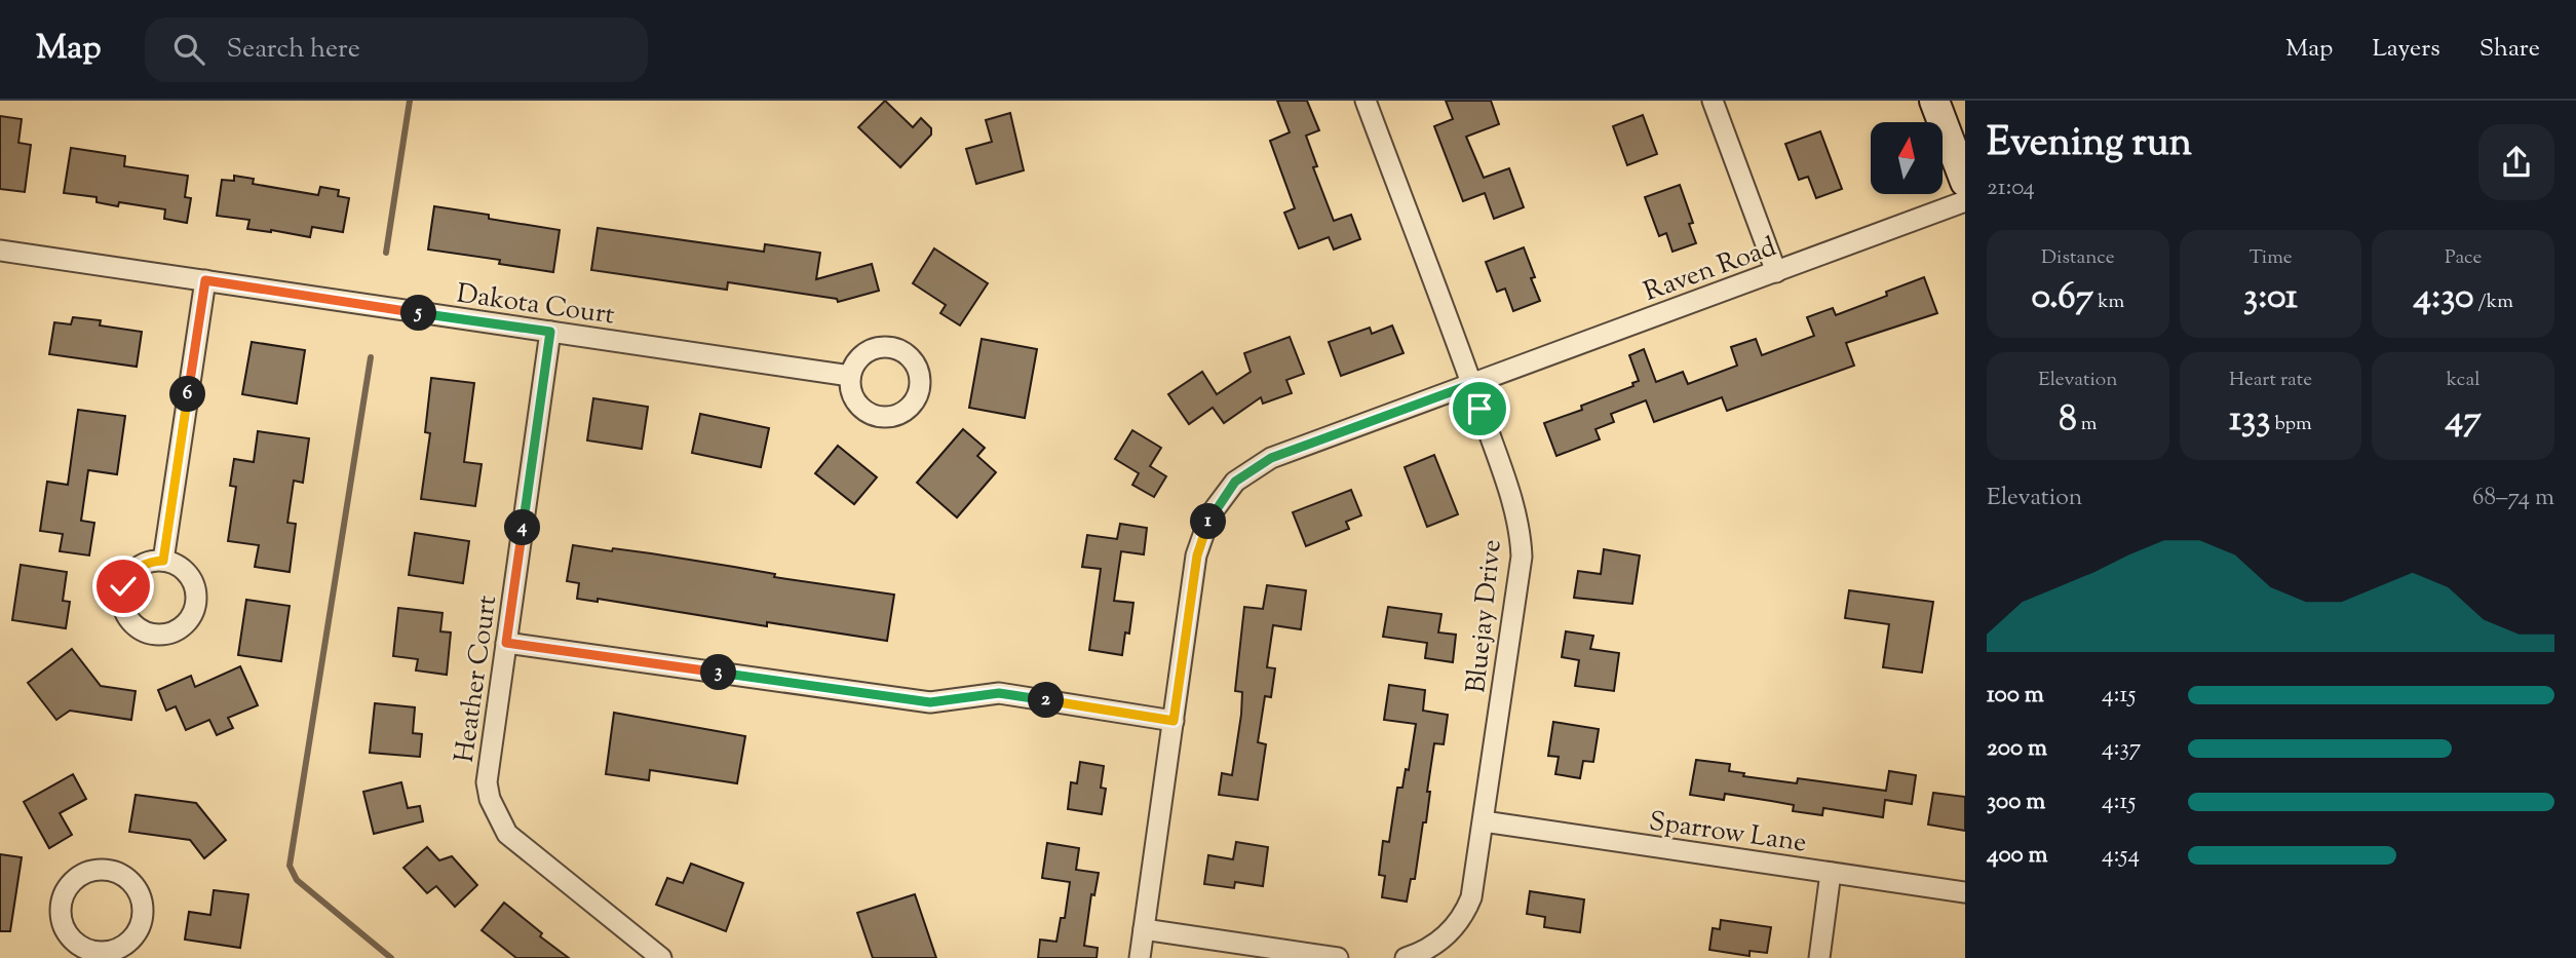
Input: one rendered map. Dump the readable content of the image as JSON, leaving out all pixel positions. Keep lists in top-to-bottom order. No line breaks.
{"streets":{"street":["Raven Road","Dakota Court","Bluejay Drive","Heather Court","Sparrow Lane"]},"crossings":[["Raven Road","Bluejay Drive"],["Dakota Court","Heather Court"],["Bluejay Drive","Sparrow Lane"]],"north":"top","page":{"header":"Map","search":"Search here","nav":["Map","Layers","Share"],"heading":["Evening run","21:04"],"stats":[["Distance","0.67 km"],["Time","3:01"],["Pace","4:30 /km"],["Elevation","8 m"],["Heart rate","133 bpm"],["kcal","47"]],"pins":["5","6","1","4","3","2"],"chart":["Elevation","68–74 m"],"list":[{"name":"100 m","note":"4:15"},{"name":"200 m","note":"4:37"},{"name":"300 m","note":"4:15"},{"name":"400 m","note":"4:54"}]}}
